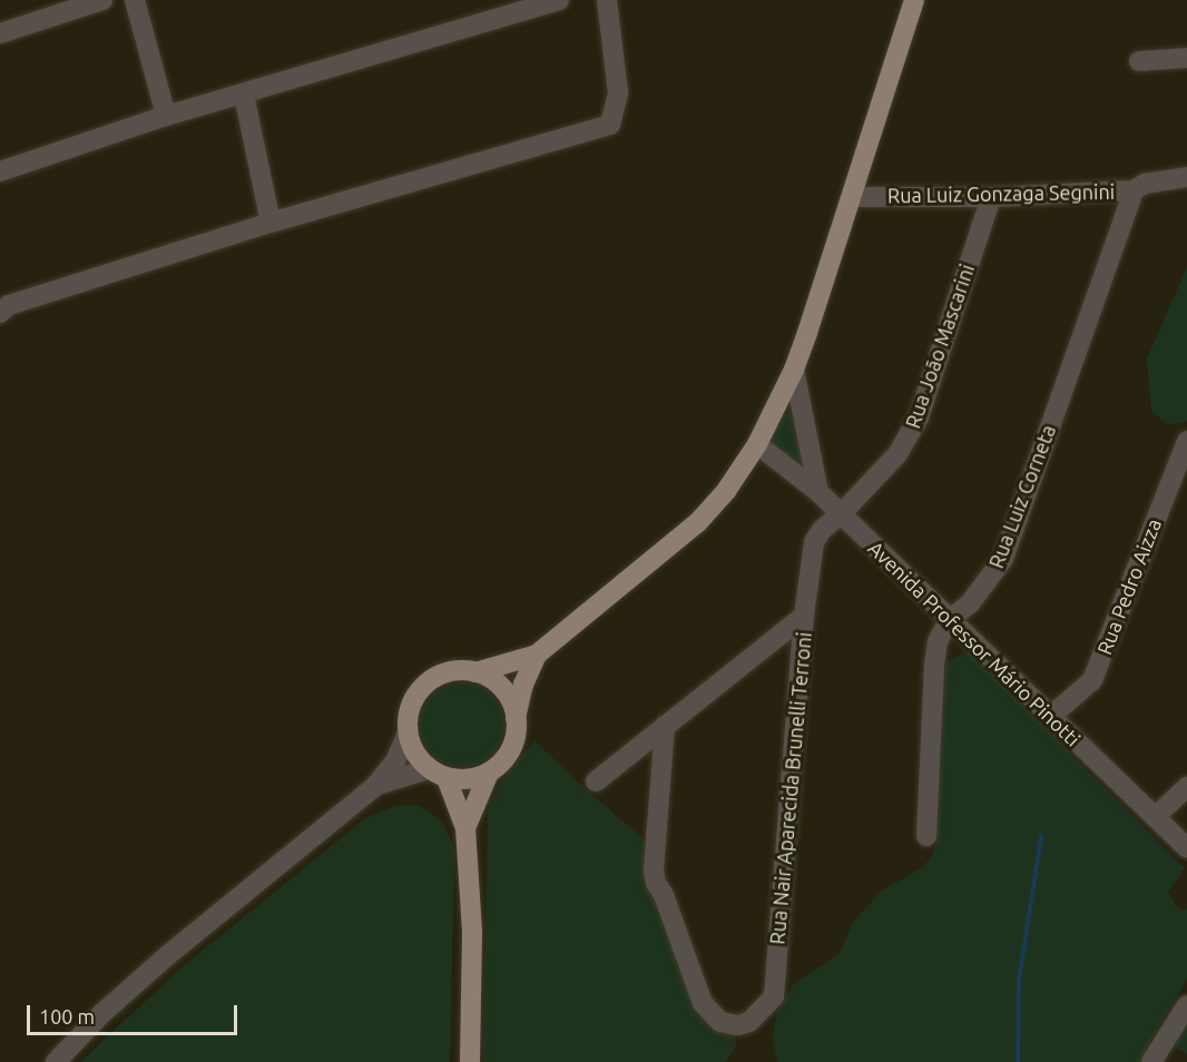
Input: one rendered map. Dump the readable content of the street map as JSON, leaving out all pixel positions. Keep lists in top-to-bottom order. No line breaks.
{"streets":{"street":["Rua Luiz Gonzaga Segnini","Rua João Mascarini","Rua Luiz Corneta","Rua Pedro Aizza","Avenida Professor Mário Pinotti","Rua Nair Aparecida Brunelli Terroni"]},"crossings":[["Rua Luiz Gonzaga Segnini","Rua João Mascarini"],["Rua Luiz Gonzaga Segnini","Rua Luiz Corneta"],["Rua João Mascarini","Avenida Professor Mário Pinotti"],["Rua João Mascarini","Rua Nair Aparecida Brunelli Terroni"],["Rua Luiz Corneta","Avenida Professor Mário Pinotti"],["Rua Pedro Aizza","Avenida Professor Mário Pinotti"],["Avenida Professor Mário Pinotti","Rua Nair Aparecida Brunelli Terroni"]],"scale_bar":"100 m"}
